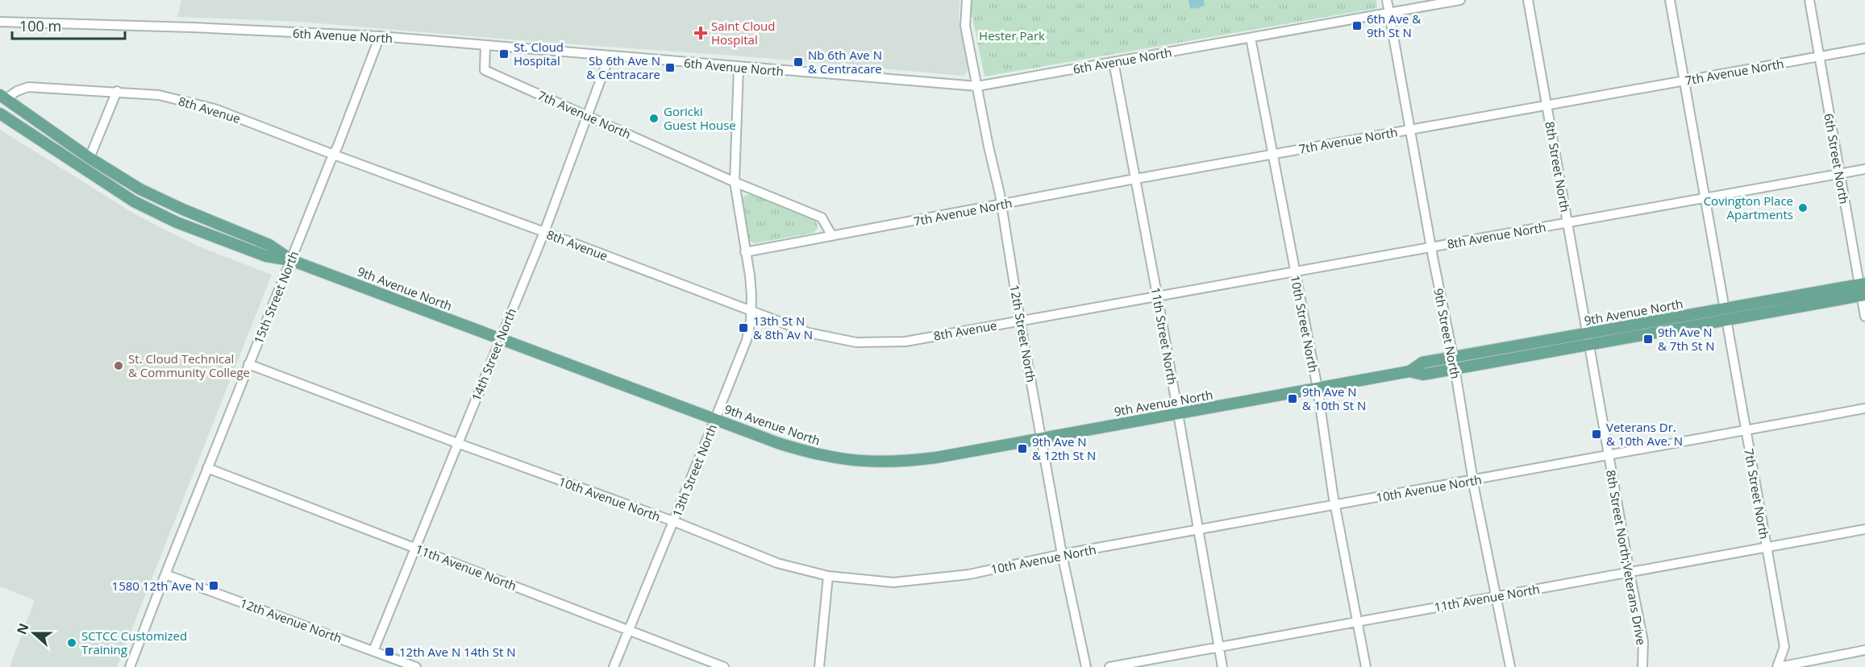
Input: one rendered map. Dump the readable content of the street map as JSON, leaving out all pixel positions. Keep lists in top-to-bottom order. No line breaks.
{"streets":{"main road":["9th Avenue North"],"street":["6th Avenue North","7th Avenue North","8th Avenue","6th Street North","8th Street North","8th Avenue North","15th Street North","10th Street North","12th Street North","9th Street North","11th Street North","14th Street North","13th Street North","10th Avenue North","7th Street North","8th Street North;Veterans Drive","11th Avenue North","12th Avenue North"]},"crossings":[["6th Avenue North","7th Avenue North"],["6th Avenue North","15th Street North"],["6th Avenue North","10th Street North"],["6th Avenue North","12th Street North"],["6th Avenue North","9th Street North"],["6th Avenue North","11th Street North"],["6th Avenue North","14th Street North"],["6th Avenue North","13th Street North"],["7th Avenue North","6th Street North"],["7th Avenue North","8th Street North"],["7th Avenue North","10th Street North"],["7th Avenue North","12th Street North"],["7th Avenue North","9th Street North"],["7th Avenue North","11th Street North"],["7th Avenue North","14th Street North"],["7th Avenue North","13th Street North"],["7th Avenue North","7th Street North"],["8th Avenue","8th Avenue North"],["8th Avenue","9th Avenue North"],["8th Avenue","15th Street North"],["8th Avenue","12th Street North"],["8th Avenue","11th Street North"],["8th Avenue","14th Street North"],["8th Avenue","13th Street North"],["6th Street North","8th Avenue North"],["6th Street North","9th Avenue North"],["8th Street North","8th Avenue North"],["8th Street North","9th Avenue North"],["8th Street North","8th Street North;Veterans Drive"],["8th Avenue North","10th Street North"],["8th Avenue North","9th Street North"],["8th Avenue North","11th Street North"],["8th Avenue North","7th Street North"],["9th Avenue North","15th Street North"],["9th Avenue North","10th Street North"],["9th Avenue North","12th Street North"],["9th Avenue North","9th Street North"],["9th Avenue North","11th Street North"],["9th Avenue North","14th Street North"],["9th Avenue North","13th Street North"],["9th Avenue North","7th Street North"],["9th Avenue North","8th Street North;Veterans Drive"],["15th Street North","10th Avenue North"],["15th Street North","11th Avenue North"],["15th Street North","12th Avenue North"],["10th Street North","10th Avenue North"],["10th Street North","11th Avenue North"],["12th Street North","10th Avenue North"],["9th Street North","10th Avenue North"],["9th Street North","11th Avenue North"],["11th Street North","10th Avenue North"],["11th Street North","11th Avenue North"],["14th Street North","10th Avenue North"],["14th Street North","11th Avenue North"],["14th Street North","12th Avenue North"],["13th Street North","10th Avenue North"],["13th Street North","11th Avenue North"],["10th Avenue North","7th Street North"],["10th Avenue North","8th Street North;Veterans Drive"],["7th Street North","11th Avenue North"],["8th Street North;Veterans Drive","11th Avenue North"]],"parks":["Hester Park"],"places":{"transit":["6th Ave & 9th St N","St. Cloud Hospital","Nb 6th Ave N & Centracare","Sb 6th Ave N & Centracare","13th St N & 8th Av N","9th Ave N & 7th St N","9th Ave N & 10th St N","Veterans Dr. & 10th Ave. N","9th Ave N & 12th St N","1580 12th Ave N","12th Ave N 14th St N"],"health":["Saint Cloud Hospital"],"other":["Goricki Guest House","Covington Place Apartments","St. Cloud Technical & Community College","SCTCC Customized Training"]},"scale_bar":"100 m","north":"left"}
